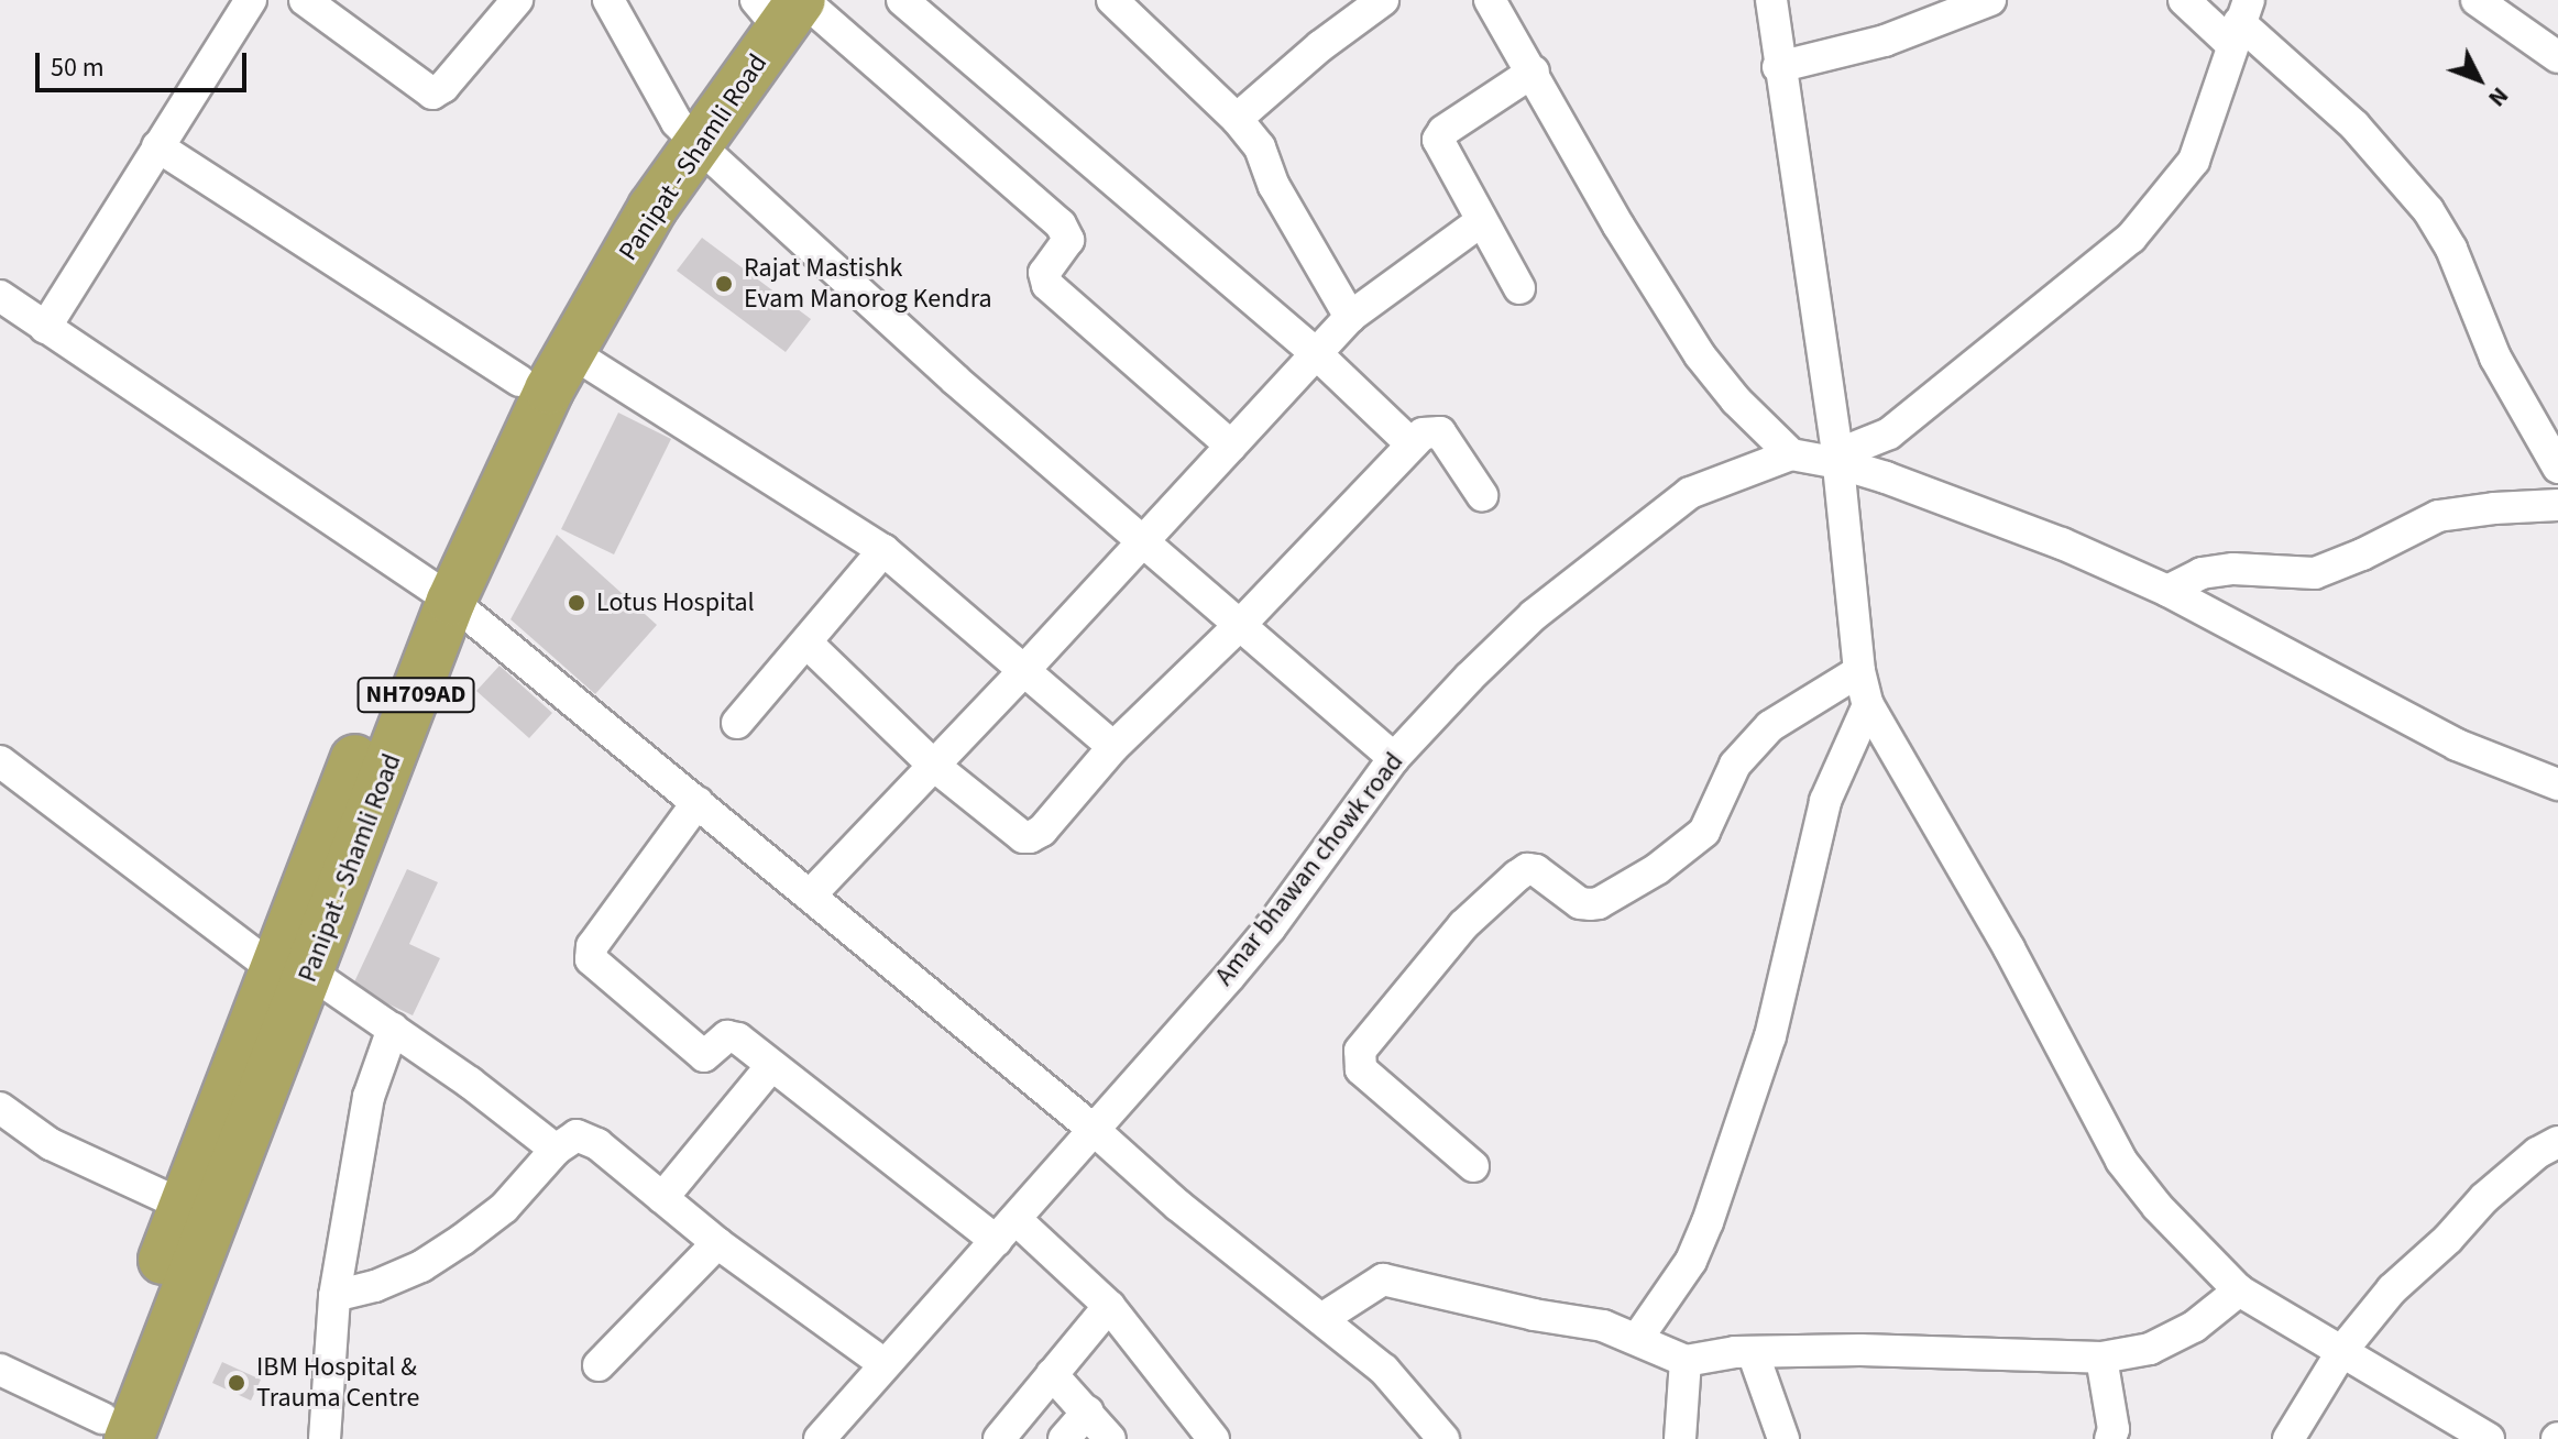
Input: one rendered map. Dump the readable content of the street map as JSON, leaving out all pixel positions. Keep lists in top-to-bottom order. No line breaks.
{"streets":{"highway":["Panipat - Shamli Road","NH709AD"],"street":["Amar bhawan chowk road"]},"places":["Rajat Mastishk Evam Manorog Kendra","Lotus Hospital","IBM Hospital & Trauma Centre"],"scale_bar":"50 m","north":"bottom right"}
